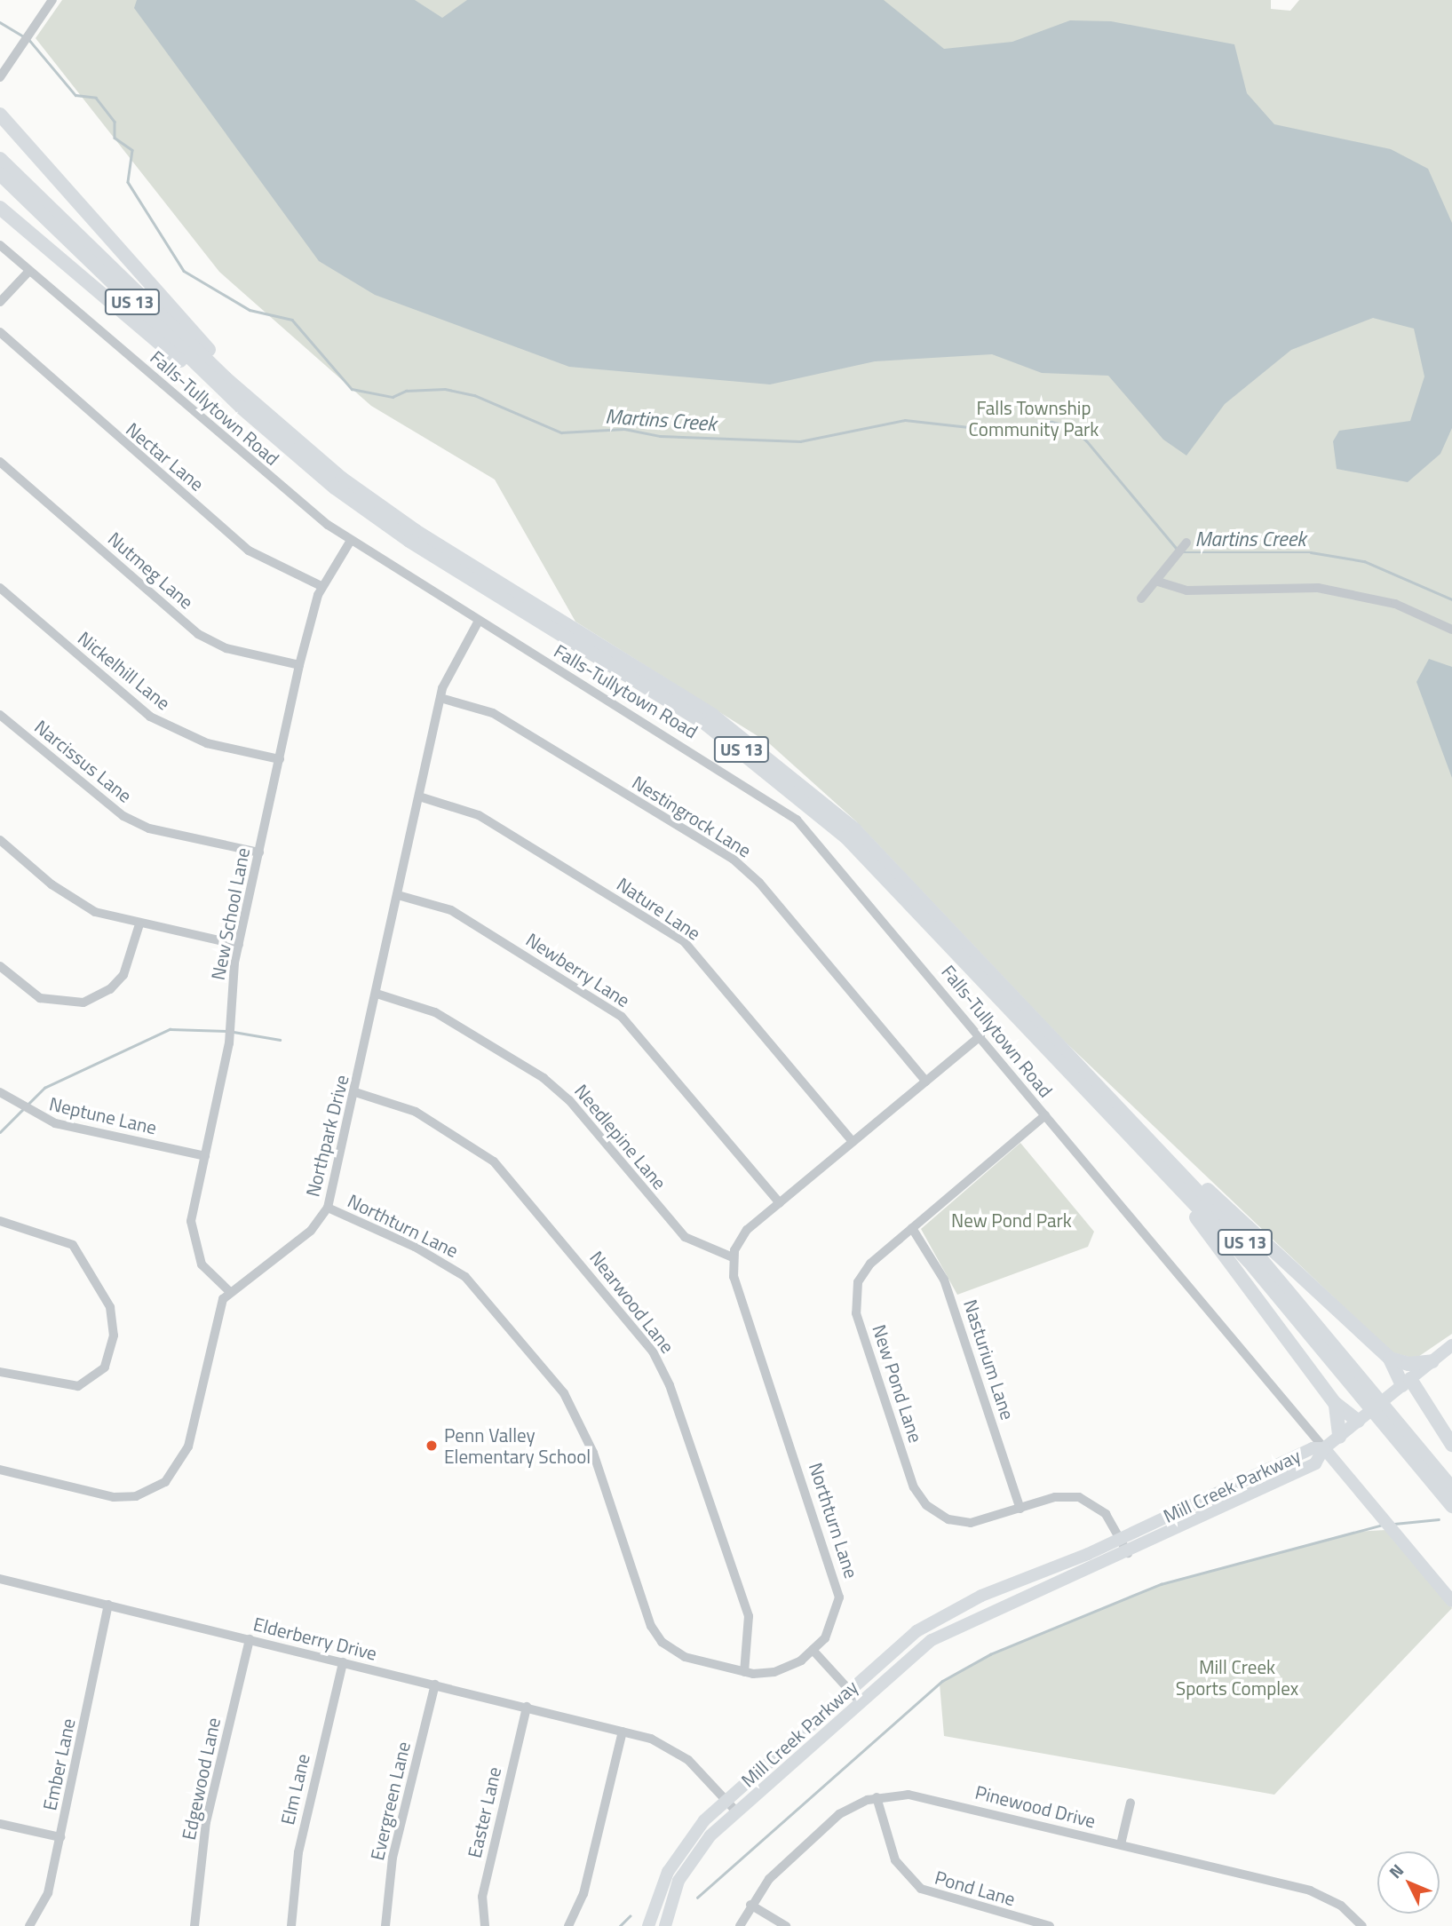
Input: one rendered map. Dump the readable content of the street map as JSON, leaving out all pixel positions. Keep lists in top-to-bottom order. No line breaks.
{"streets":{"highway":["US 13"],"main road":["Mill Creek Parkway"],"street":["Falls-Tullytown Road","Nectar Lane","Nutmeg Lane","Nickelhill Lane","Narcissus Lane","Nestingrock Lane","Nature Lane","New School Lane","Newberry Lane","Neptune Lane","Northpark Drive","Needlepine Lane","Northturn Lane","Nearwood Lane","Nasturium Lane","New Pond Lane","Elderberry Drive","Ember Lane","Edgewood Lane","Elm Lane","Evergreen Lane","Pinewood Drive","Easter Lane","Pond Lane"]},"crossings":[["Falls-Tullytown Road","New School Lane"],["Falls-Tullytown Road","Northpark Drive"],["Falls-Tullytown Road","New Pond Lane"],["Falls-Tullytown Road","Mill Creek Parkway"],["Nectar Lane","New School Lane"],["Nutmeg Lane","New School Lane"],["Nickelhill Lane","New School Lane"],["Narcissus Lane","New School Lane"],["Nestingrock Lane","Northpark Drive"],["Nature Lane","Northpark Drive"],["New School Lane","Neptune Lane"],["New School Lane","Northpark Drive"],["Newberry Lane","Northpark Drive"],["Northpark Drive","Needlepine Lane"],["Northpark Drive","Northturn Lane"],["Northpark Drive","Nearwood Lane"],["Needlepine Lane","Northturn Lane"],["Northturn Lane","Nearwood Lane"],["Nasturium Lane","New Pond Lane"],["New Pond Lane","Mill Creek Parkway"],["Mill Creek Parkway","Elderberry Drive"],["Elderberry Drive","Ember Lane"],["Elderberry Drive","Edgewood Lane"],["Elderberry Drive","Elm Lane"],["Elderberry Drive","Evergreen Lane"],["Elderberry Drive","Easter Lane"],["Pinewood Drive","Pond Lane"]],"water":["Martins Creek"],"parks":["Falls Township Community Park","New Pond Park","Mill Creek Sports Complex"],"places":["Penn Valley Elementary School"],"north":"top left"}
